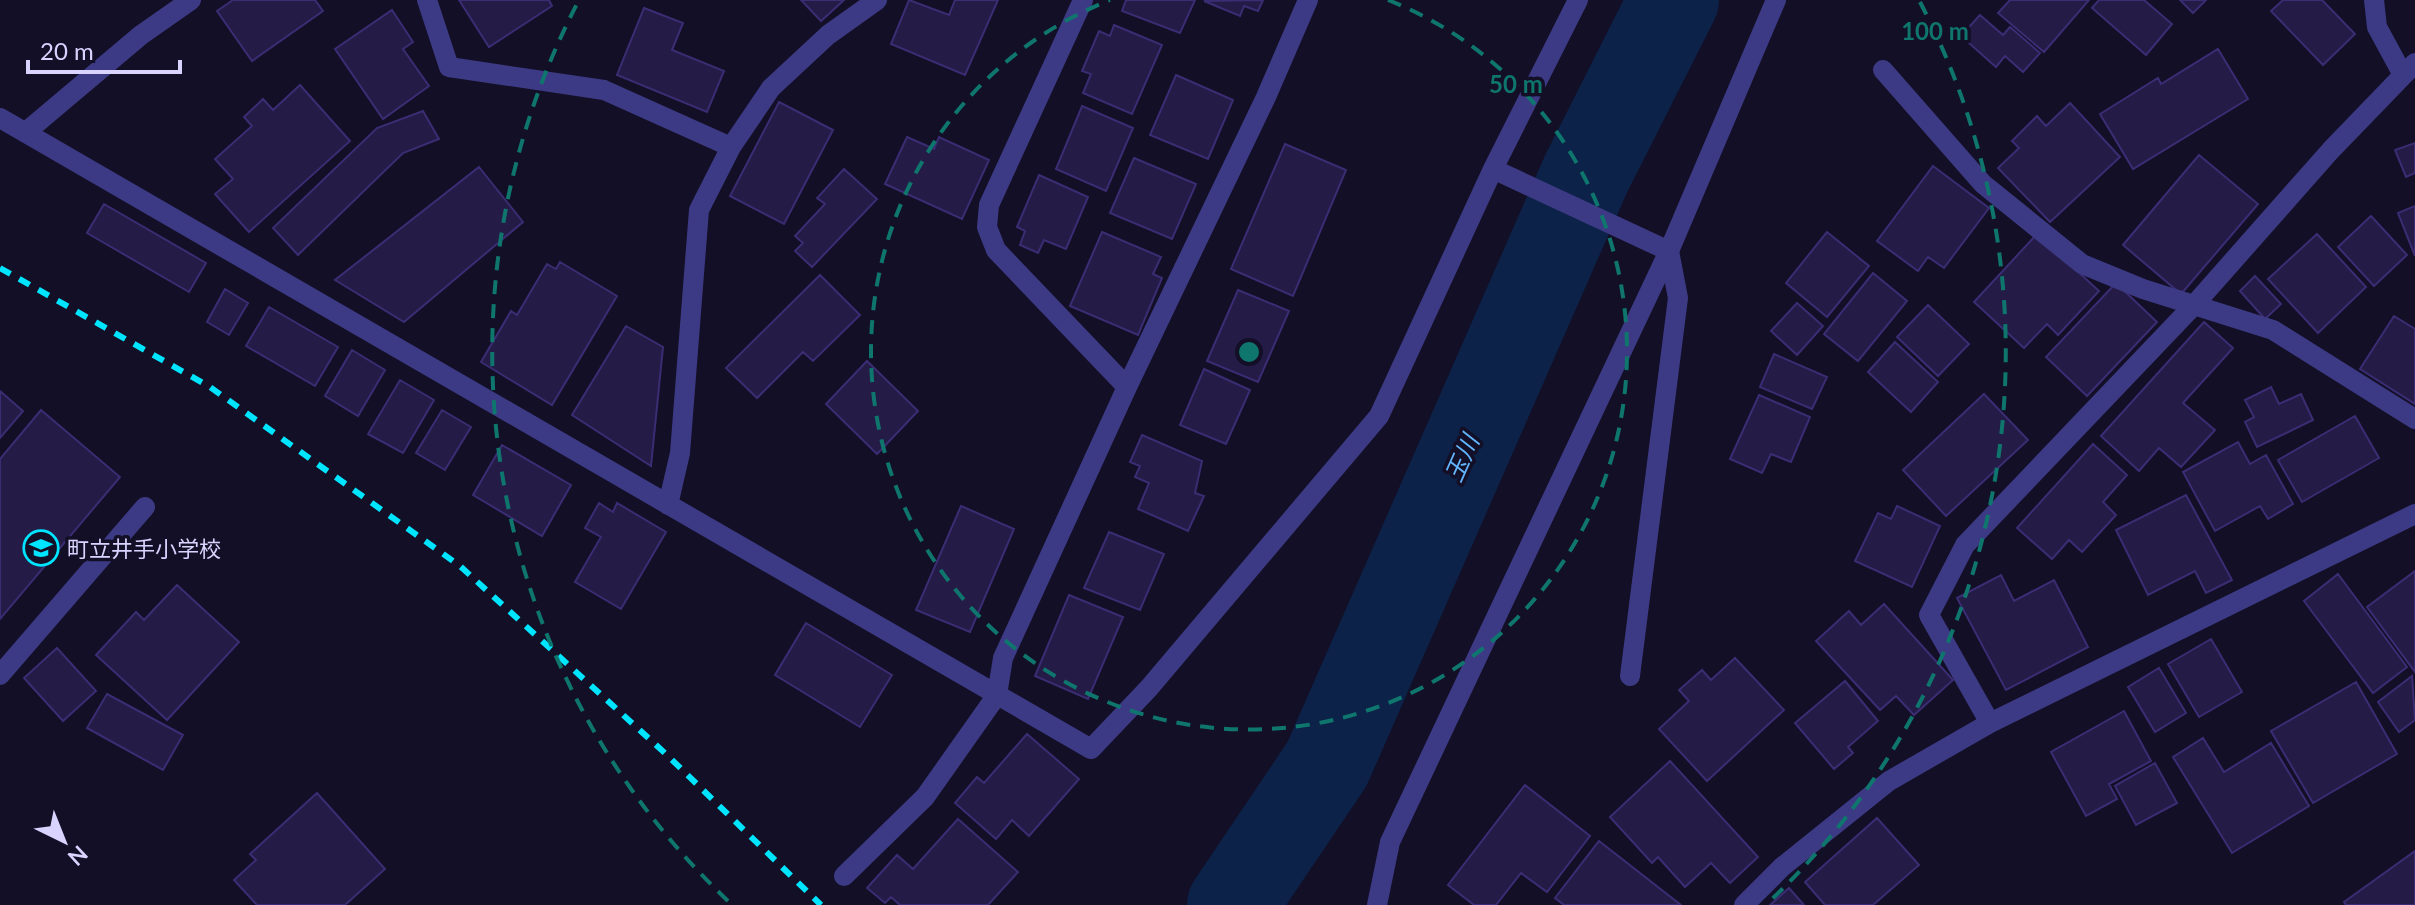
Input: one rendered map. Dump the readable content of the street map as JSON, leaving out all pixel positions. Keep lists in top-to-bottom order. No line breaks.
{"water":["玉川"],"places":{"school or university":["町立井手小学校"]},"scale_bar":"20 m","north":"bottom right","rings":["100 m","50 m"]}
